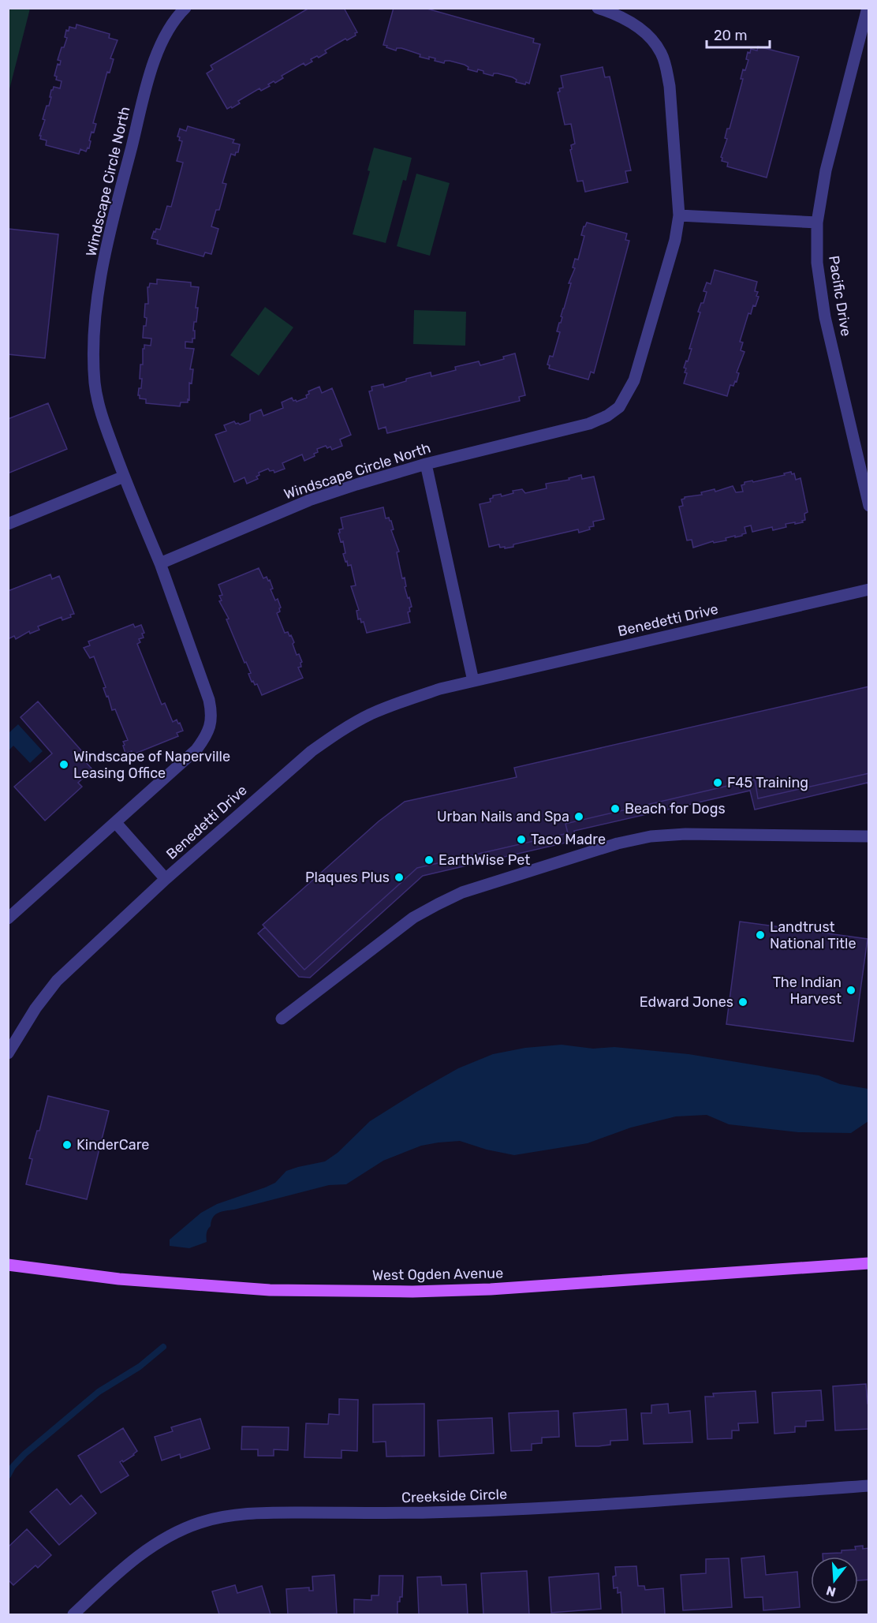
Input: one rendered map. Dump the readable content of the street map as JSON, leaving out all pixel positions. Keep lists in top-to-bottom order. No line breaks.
{"streets":{"main road":["West Ogden Avenue"],"street":["Windscape Circle North","Pacific Drive","Benedetti Drive","Creekside Circle"]},"places":["Windscape of Naperville Leasing Office","F45 Training","Beach for Dogs","Urban Nails and Spa","Taco Madre","EarthWise Pet","Plaques Plus","Landtrust National Title","The Indian Harvest","Edward Jones","KinderCare"],"scale_bar":"20 m","north":"bottom"}
